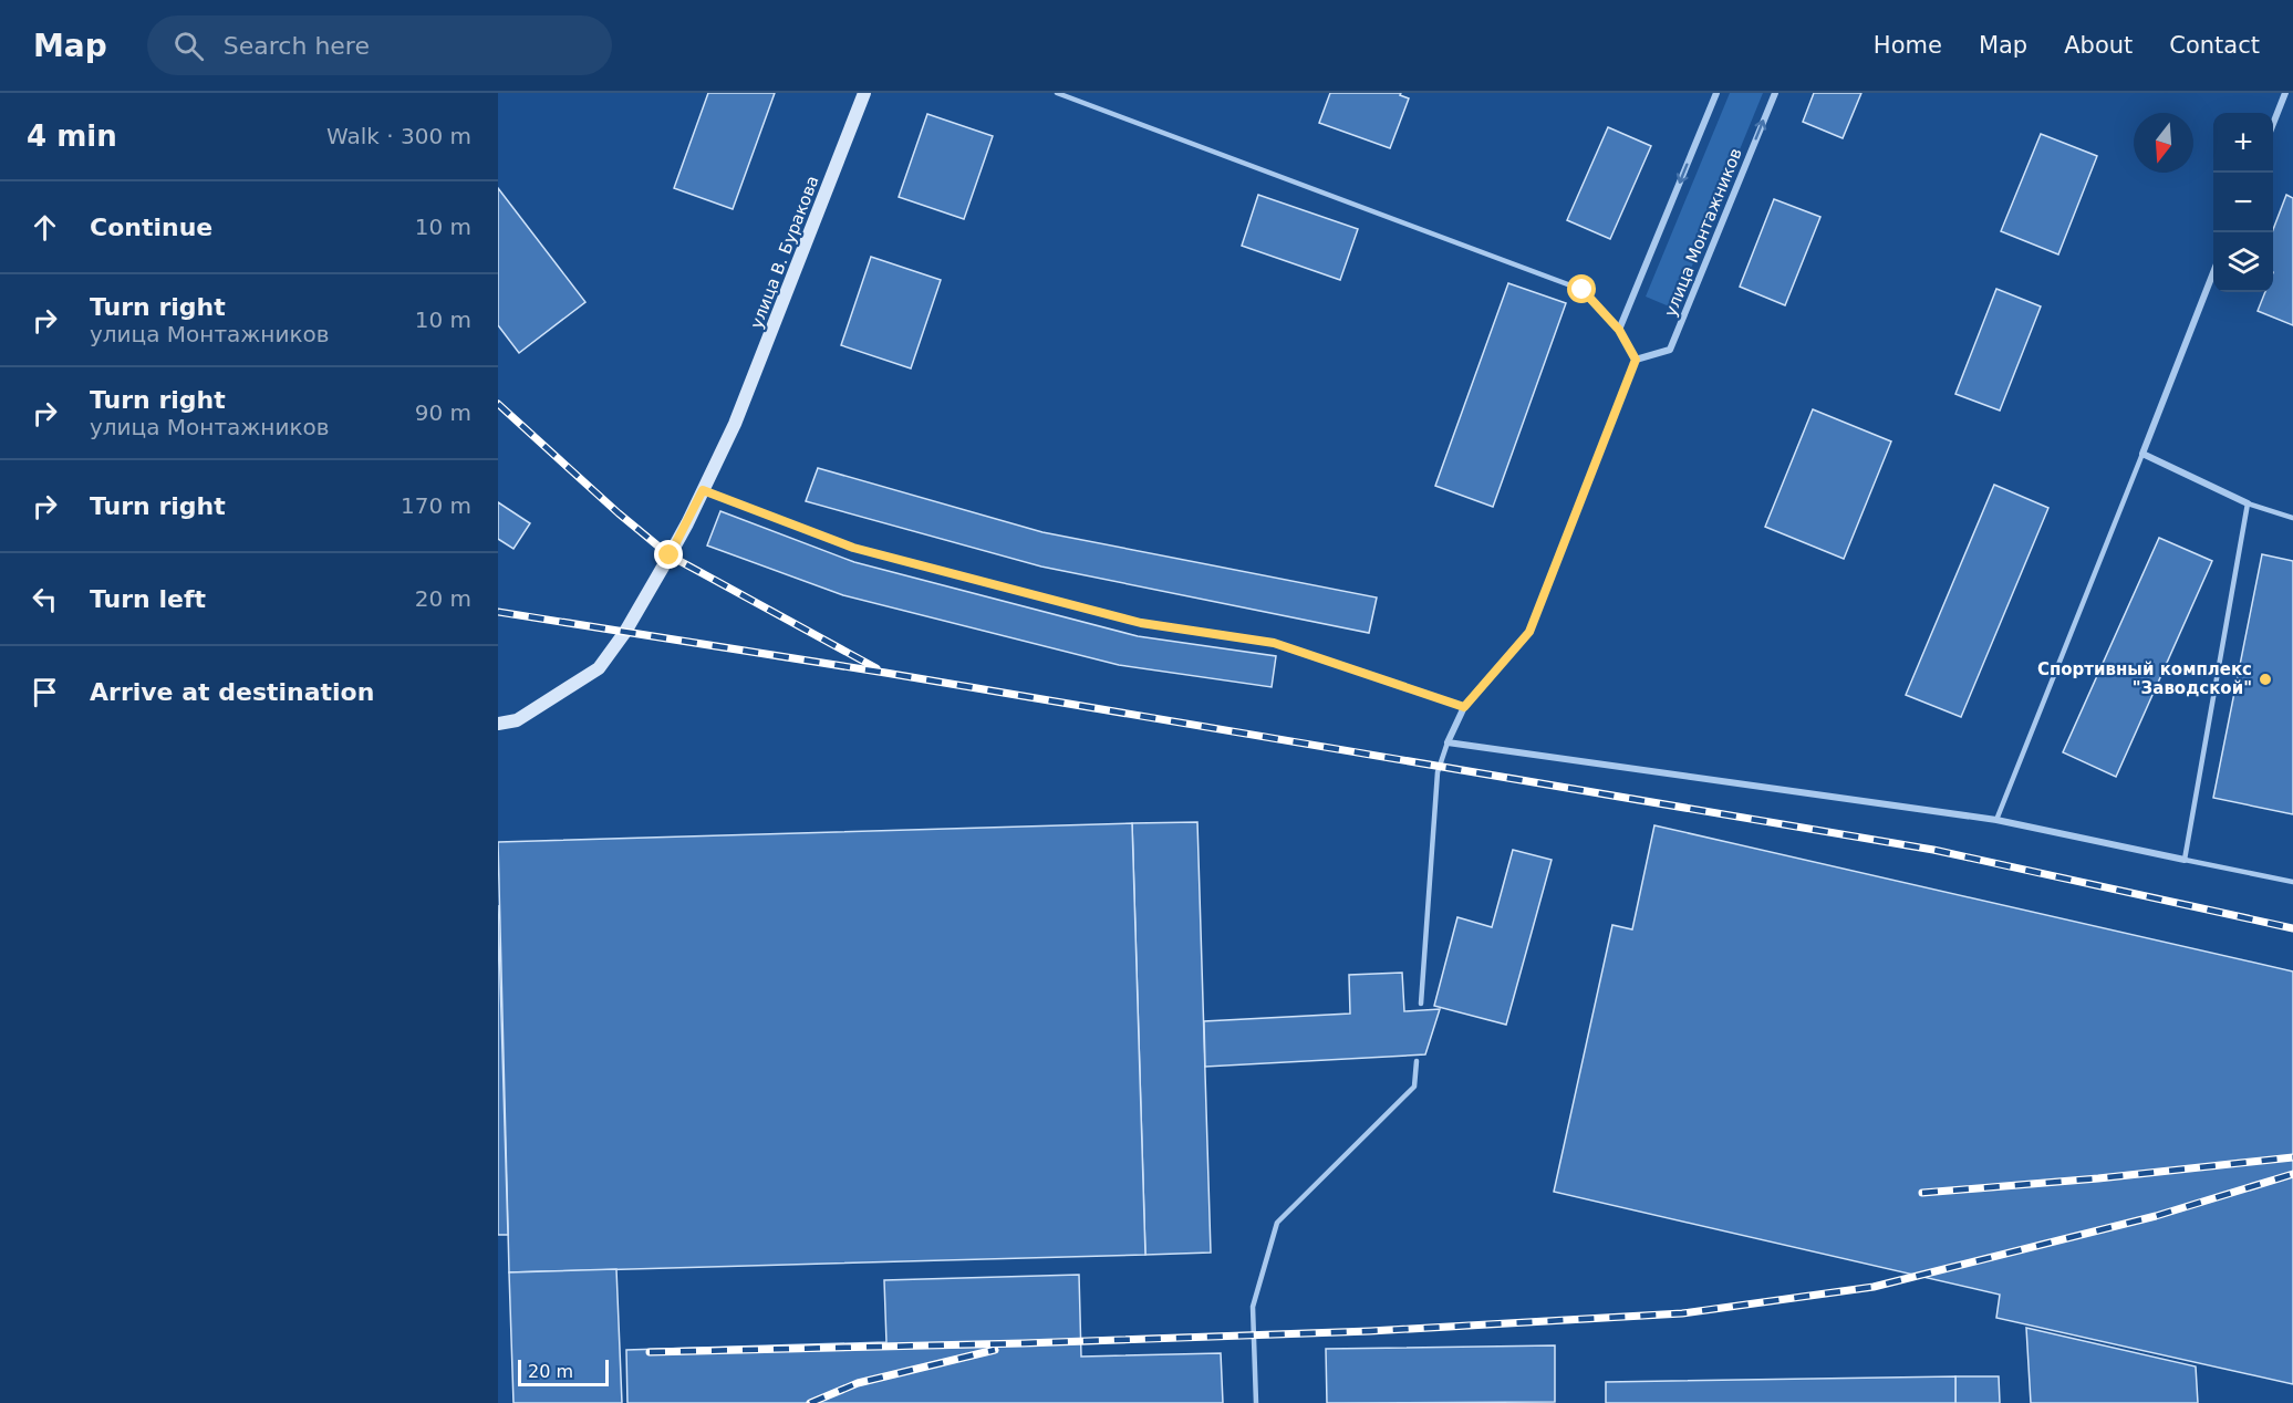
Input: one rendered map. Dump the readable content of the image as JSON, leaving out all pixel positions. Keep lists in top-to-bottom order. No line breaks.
{"streets":{"street":["улица Монтажников","улица В. Буракова"]},"places":["Спортивный комплекс \"Заводской\""],"scale_bar":"20 m","north":"bottom","page":{"header":"Map","search":"Search here","nav":["Home","Map","About","Contact"],"heading":["4 min","Walk · 300 m"],"map_buttons":["+","−"],"list":[["Continue","10 m"],["Turn right","улица Монтажников","10 m"],["Turn right","улица Монтажников","90 m"],["Turn right","170 m"],["Turn left","20 m"],"Arrive at destination"],"scale":"20 m"}}
